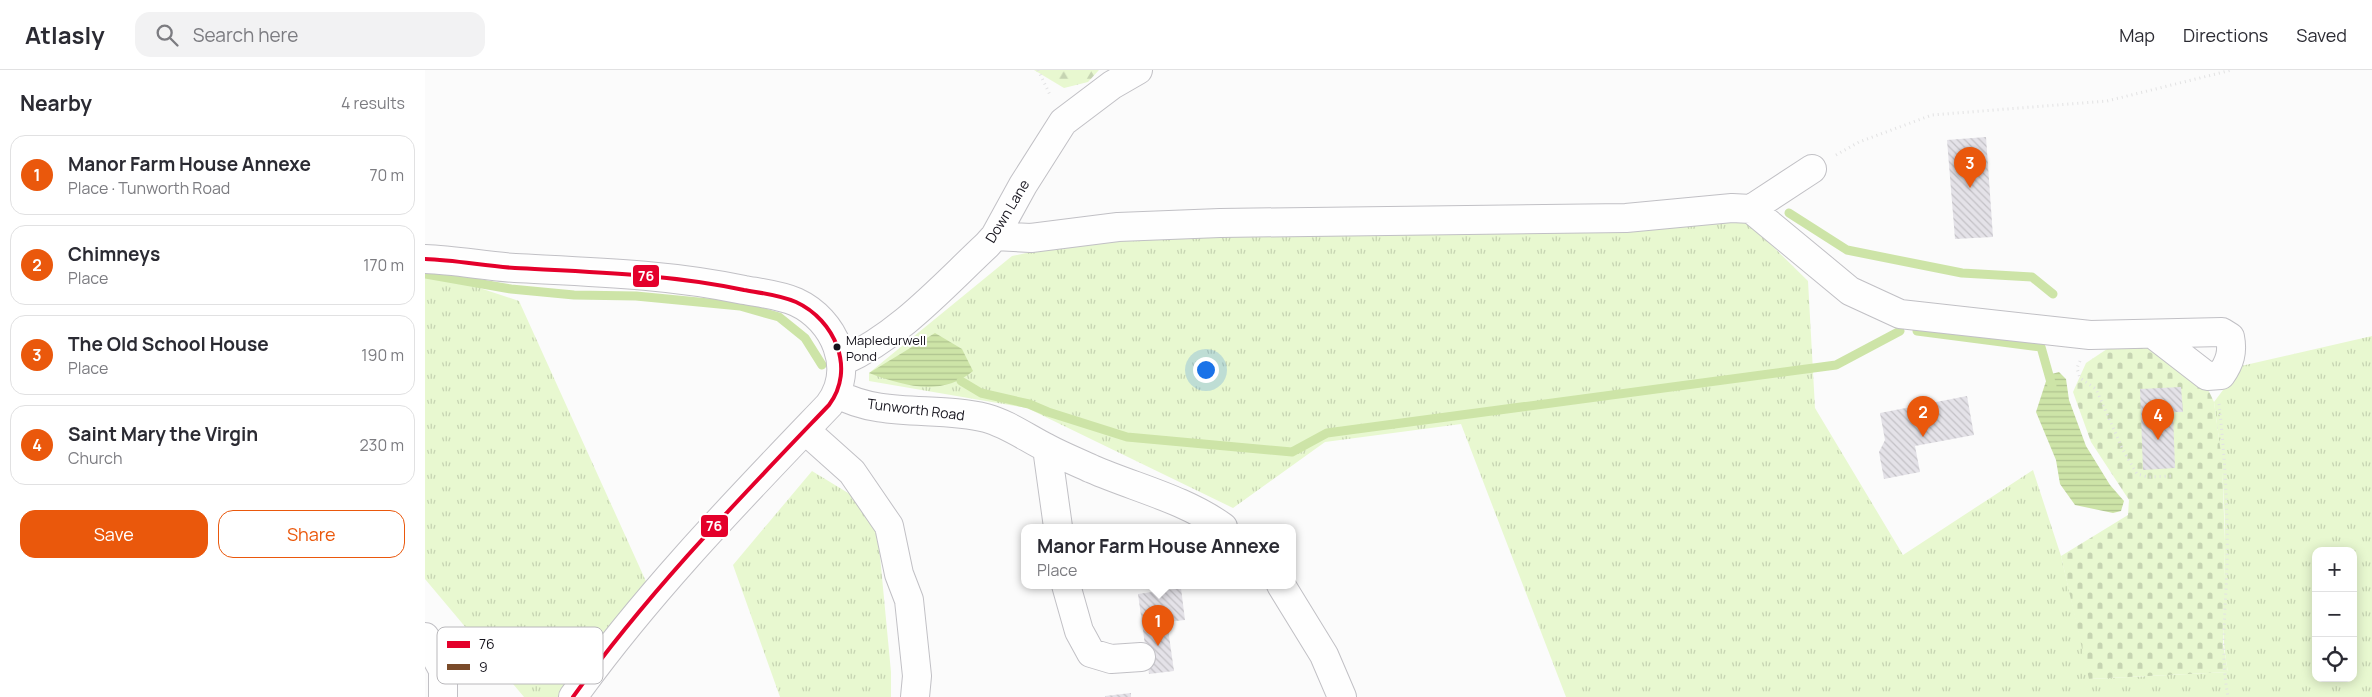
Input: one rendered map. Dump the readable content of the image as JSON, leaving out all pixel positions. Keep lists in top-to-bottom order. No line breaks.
{"streets":{"street":["Down Lane","Tunworth Road"]},"places":["Mapledurwell Pond"],"lines":["transit line 76"],"legend":["76","9"],"page":{"header":"Atlasly","search":"Search here","nav":["Map","Directions","Saved"],"heading":["Nearby","4 results"],"list":[{"mark":"1","name":"Manor Farm House Annexe","note":"Place · Tunworth Road","value":"70 m"},{"mark":"2","name":"Chimneys","note":"Place","value":"170 m"},{"mark":"3","name":"The Old School House","note":"Place","value":"190 m"},{"mark":"4","name":"Saint Mary the Virgin","note":"Church","value":"230 m"}],"pins":["3","2","4","1"],"buttons":["Save","Share"],"popup":["Manor Farm House Annexe","Place"],"map_buttons":["+","−"]}}
